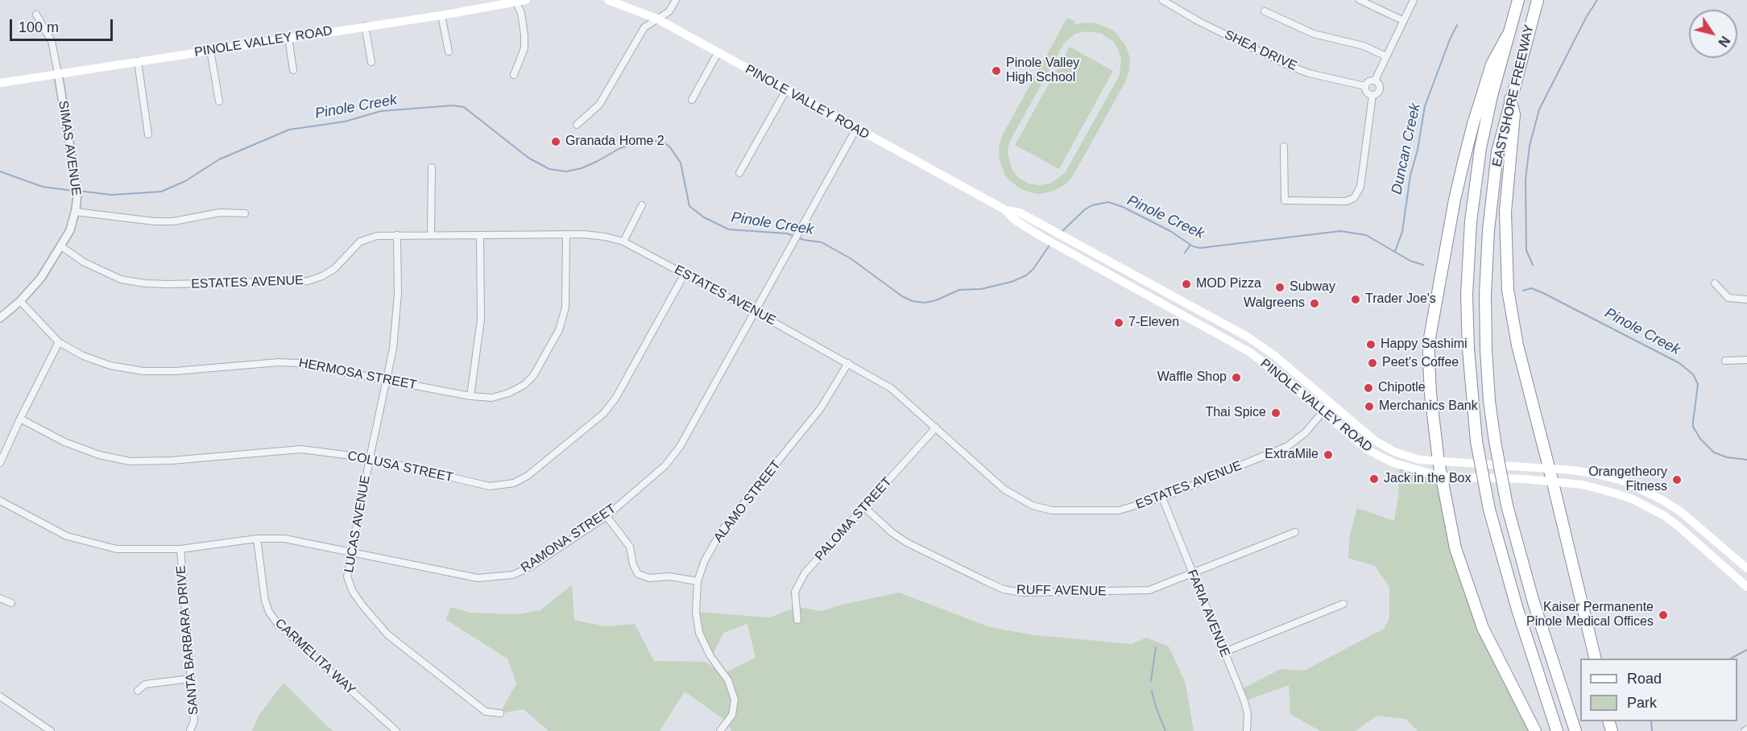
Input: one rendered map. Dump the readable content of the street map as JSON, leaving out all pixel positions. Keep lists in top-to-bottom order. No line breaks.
{"streets":{"highway":["EASTSHORE FREEWAY"],"main road":["PINOLE VALLEY ROAD"],"street":["SHEA DRIVE","SIMAS AVENUE","ESTATES AVENUE","HERMOSA STREET","COLUSA STREET","ALAMO STREET","PALOMA STREET","LUCAS AVENUE","RAMONA STREET","RUFF AVENUE","FARIA AVENUE","SANTA BARBARA DRIVE","CARMELITA WAY"]},"crossings":[["PINOLE VALLEY ROAD","SIMAS AVENUE"],["PINOLE VALLEY ROAD","ESTATES AVENUE"],["PINOLE VALLEY ROAD","RAMONA STREET"],["SIMAS AVENUE","ESTATES AVENUE"],["SIMAS AVENUE","HERMOSA STREET"],["ESTATES AVENUE","HERMOSA STREET"],["ESTATES AVENUE","COLUSA STREET"],["ESTATES AVENUE","ALAMO STREET"],["ESTATES AVENUE","PALOMA STREET"],["ESTATES AVENUE","LUCAS AVENUE"],["ESTATES AVENUE","RAMONA STREET"],["ESTATES AVENUE","FARIA AVENUE"],["HERMOSA STREET","LUCAS AVENUE"],["COLUSA STREET","LUCAS AVENUE"],["PALOMA STREET","RUFF AVENUE"],["LUCAS AVENUE","RAMONA STREET"],["RAMONA STREET","SANTA BARBARA DRIVE"],["RAMONA STREET","CARMELITA WAY"],["RUFF AVENUE","FARIA AVENUE"]],"water":["Pinole Creek","Duncan Creek"],"places":["Pinole Valley High School","Granada Home 2","MOD Pizza","Subway","Trader Joe's","Walgreens","7-Eleven","Happy Sashimi","Peet's Coffee","Waffle Shop","Chipotle","Merchanics Bank","Thai Spice","ExtraMile","Jack in the Box","Orangetheory Fitness","Kaiser Permanente Pinole Medical Offices"],"legend":["Road","Park"],"scale_bar":"100 m","north":"bottom right"}
